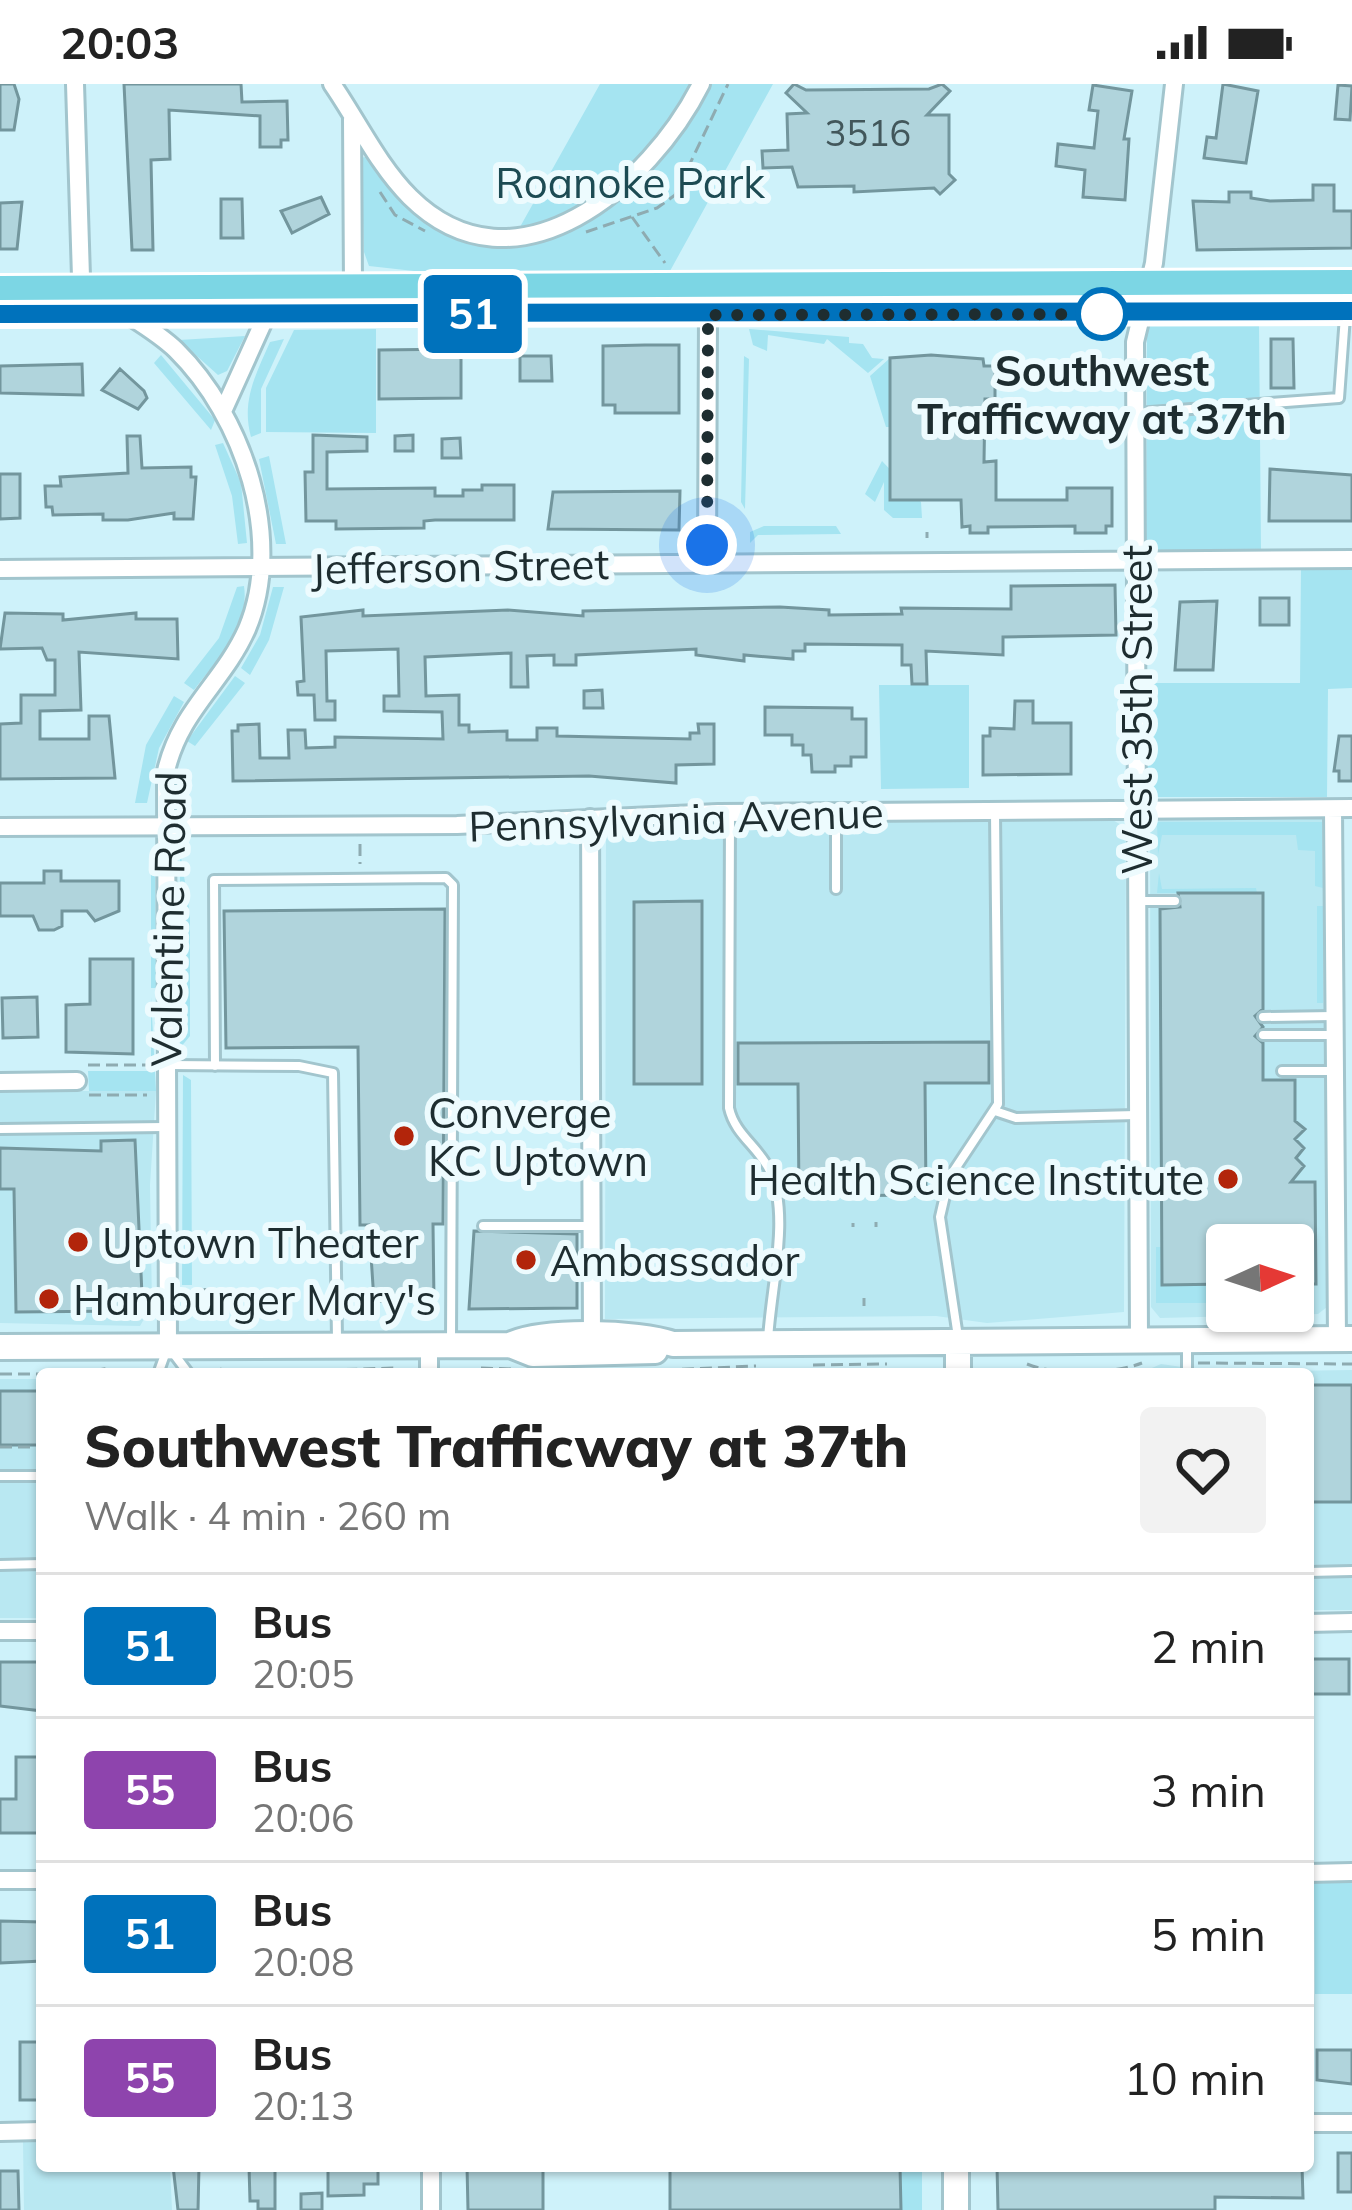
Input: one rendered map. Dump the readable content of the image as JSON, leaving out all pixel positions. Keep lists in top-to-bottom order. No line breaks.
{"streets":{"street":["Jefferson Street","West 35th Street","Pennsylvania Avenue","Valentine Road"]},"crossings":[["Jefferson Street","West 35th Street"],["Jefferson Street","Valentine Road"],["West 35th Street","Pennsylvania Avenue"],["Pennsylvania Avenue","Valentine Road"]],"parks":["Roanoke Park"],"places":["Southwest Trafficway at 37th","Converge KC Uptown","Health Science Institute","Uptown Theater","Ambassador","Hamburger Mary's"],"lines":["bus line 51"],"house_numbers":["3516"],"north":"right","page":{"status":"20:03","on_map":"51","heading":["Southwest Trafficway at 37th","Walk · 4 min · 260 m"],"list":[{"mark":"51","name":"Bus","note":"20:05","value":"2 min"},{"mark":"55","name":"Bus","note":"20:06","value":"3 min"},{"mark":"51","name":"Bus","note":"20:08","value":"5 min"},{"mark":"55","name":"Bus","note":"20:13","value":"10 min"}]}}
